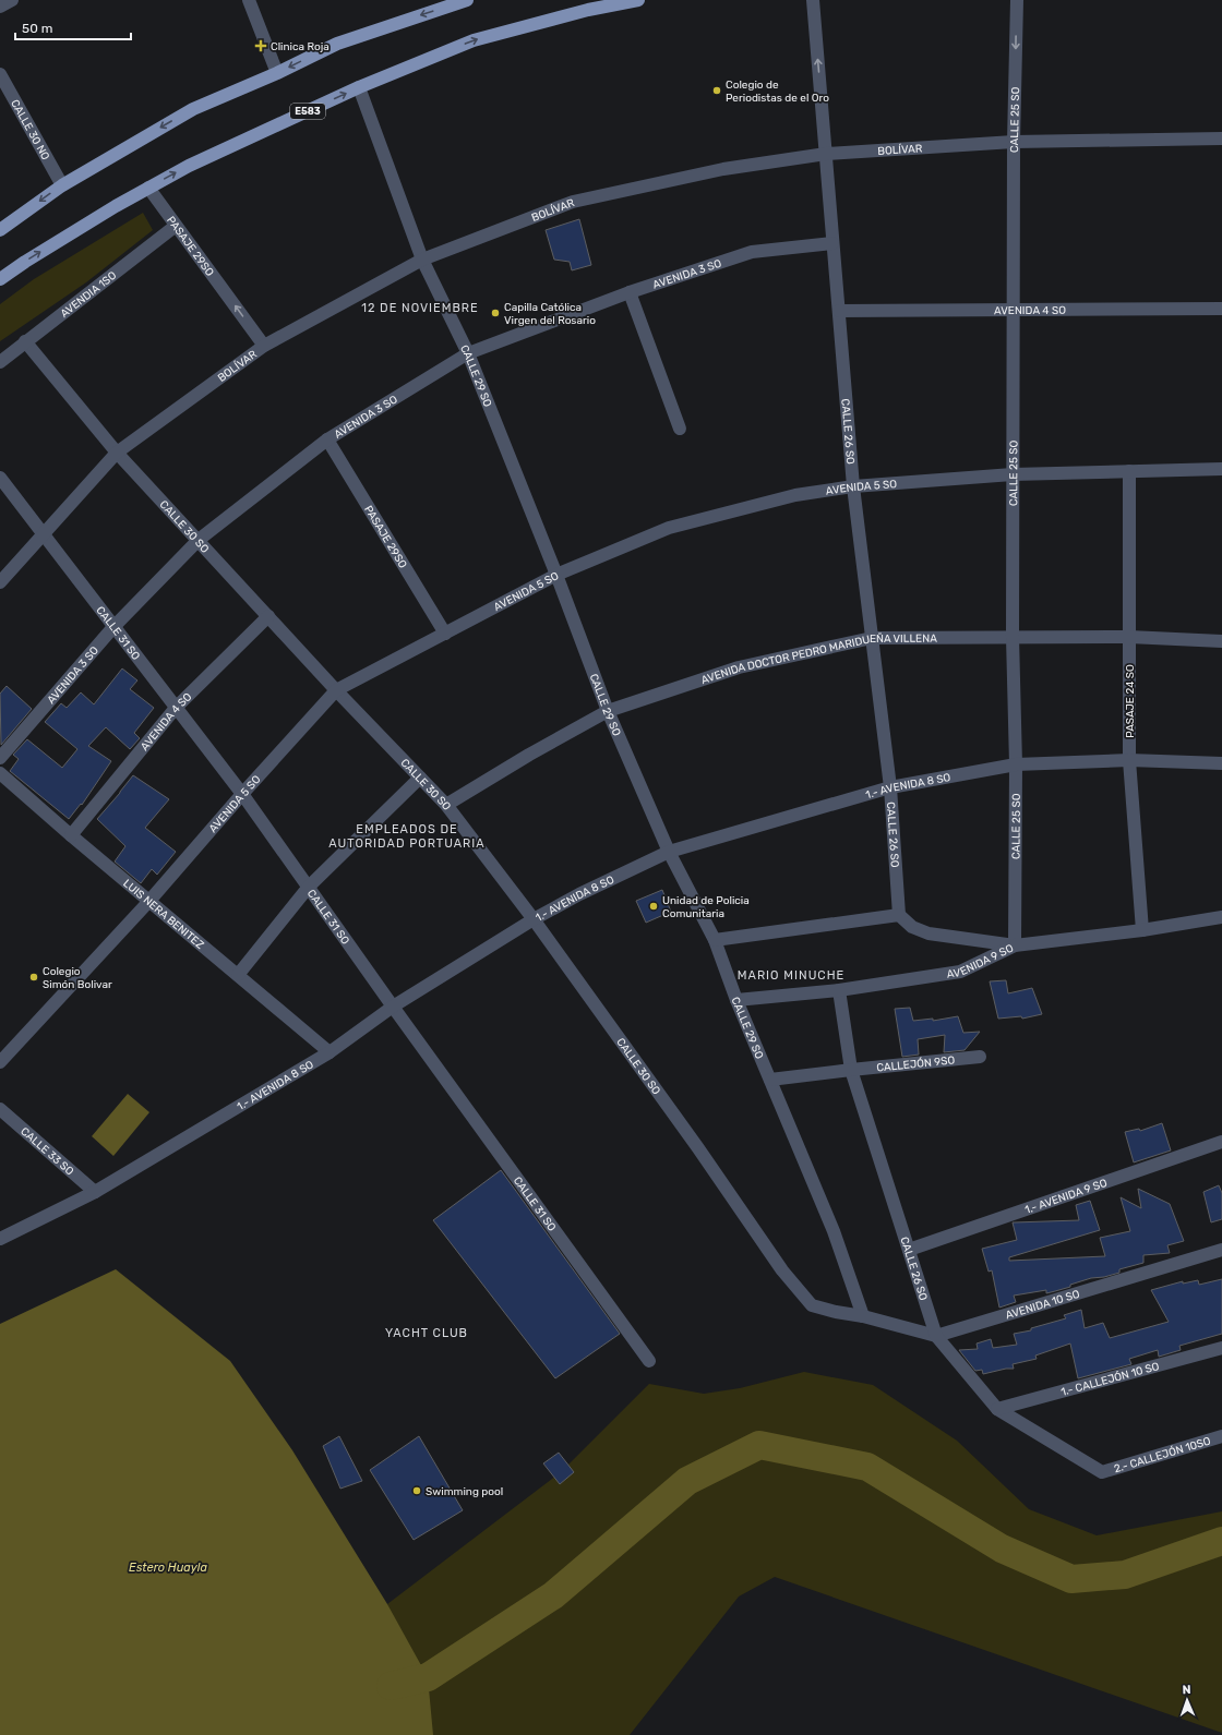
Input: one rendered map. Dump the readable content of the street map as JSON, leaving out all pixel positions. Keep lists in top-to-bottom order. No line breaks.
{"streets":{"main road":["E583"],"street":["CALLE 25 SO","CALLE 30 NO","BOLÍVAR","PASAJE 29SO","AVENIDA 3 SO","AVENDIA 1SO","AVENIDA 4 SO","CALLE 29 SO","CALLE 26 SO","AVENIDA 5 SO","CALLE 30 SO","CALLE 31 SO","AVENIDA DOCTOR PEDRO MARIDUEÑA VILLENA","PASAJE 24 SO","1.- AVENIDA 8 SO","LUIS NERA BENITEZ","AVENIDA 9 SO","CALLEJÓN 9SO","CALLE 33 SO","1.- AVENIDA 9 SO","AVENIDA 10 SO","1.- CALLEJÓN 10 SO","2.- CALLEJÓN 10SO"]},"crossings":[["E583","PASAJE 29SO"],["E583","CALLE 29 SO"],["CALLE 25 SO","BOLÍVAR"],["CALLE 25 SO","AVENIDA 4 SO"],["CALLE 25 SO","AVENIDA 5 SO"],["CALLE 25 SO","AVENIDA DOCTOR PEDRO MARIDUEÑA VILLENA"],["CALLE 25 SO","1.- AVENIDA 8 SO"],["CALLE 25 SO","AVENIDA 9 SO"],["BOLÍVAR","PASAJE 29SO"],["BOLÍVAR","CALLE 29 SO"],["BOLÍVAR","CALLE 26 SO"],["BOLÍVAR","CALLE 30 SO"],["BOLÍVAR","CALLE 31 SO"],["PASAJE 29SO","AVENIDA 3 SO"],["PASAJE 29SO","AVENDIA 1SO"],["PASAJE 29SO","AVENIDA 5 SO"],["AVENIDA 3 SO","CALLE 29 SO"],["AVENIDA 3 SO","CALLE 26 SO"],["AVENIDA 3 SO","CALLE 30 SO"],["AVENIDA 3 SO","CALLE 31 SO"],["AVENDIA 1SO","CALLE 30 SO"],["AVENIDA 4 SO","CALLE 26 SO"],["AVENIDA 4 SO","CALLE 30 SO"],["AVENIDA 4 SO","CALLE 31 SO"],["AVENIDA 4 SO","LUIS NERA BENITEZ"],["CALLE 29 SO","AVENIDA 5 SO"],["CALLE 29 SO","CALLE 30 SO"],["CALLE 29 SO","AVENIDA DOCTOR PEDRO MARIDUEÑA VILLENA"],["CALLE 29 SO","1.- AVENIDA 8 SO"],["CALLE 29 SO","AVENIDA 9 SO"],["CALLE 29 SO","CALLEJÓN 9SO"],["CALLE 26 SO","AVENIDA 5 SO"],["CALLE 26 SO","AVENIDA DOCTOR PEDRO MARIDUEÑA VILLENA"],["CALLE 26 SO","1.- AVENIDA 8 SO"],["CALLE 26 SO","AVENIDA 9 SO"],["CALLE 26 SO","CALLEJÓN 9SO"],["CALLE 26 SO","1.- AVENIDA 9 SO"],["CALLE 26 SO","AVENIDA 10 SO"],["CALLE 26 SO","1.- CALLEJÓN 10 SO"],["CALLE 26 SO","2.- CALLEJÓN 10SO"],["AVENIDA 5 SO","CALLE 30 SO"],["AVENIDA 5 SO","CALLE 31 SO"],["AVENIDA 5 SO","PASAJE 24 SO"],["AVENIDA 5 SO","LUIS NERA BENITEZ"],["CALLE 30 SO","AVENIDA DOCTOR PEDRO MARIDUEÑA VILLENA"],["CALLE 30 SO","1.- AVENIDA 8 SO"],["CALLE 31 SO","1.- AVENIDA 8 SO"],["AVENIDA DOCTOR PEDRO MARIDUEÑA VILLENA","PASAJE 24 SO"],["PASAJE 24 SO","1.- AVENIDA 8 SO"],["PASAJE 24 SO","AVENIDA 9 SO"],["1.- AVENIDA 8 SO","LUIS NERA BENITEZ"],["1.- AVENIDA 8 SO","CALLE 33 SO"]],"one_way":["PASAJE 29SO"],"districts":["12 DE NOVIEMBRE","EMPLEADOS DE AUTORIDAD PORTUARIA","MARIO MINUCHE","YACHT CLUB"],"water":["Estero Huayla"],"places":{"health":["Clinica Roja"],"other":["Colegio de Periodistas de el Oro","Capilla Católica Virgen del Rosario","Unidad de Policia Comunitaria","Colegio Simón Bolivar","Swimming pool"]},"scale_bar":"50 m","north":"top"}
